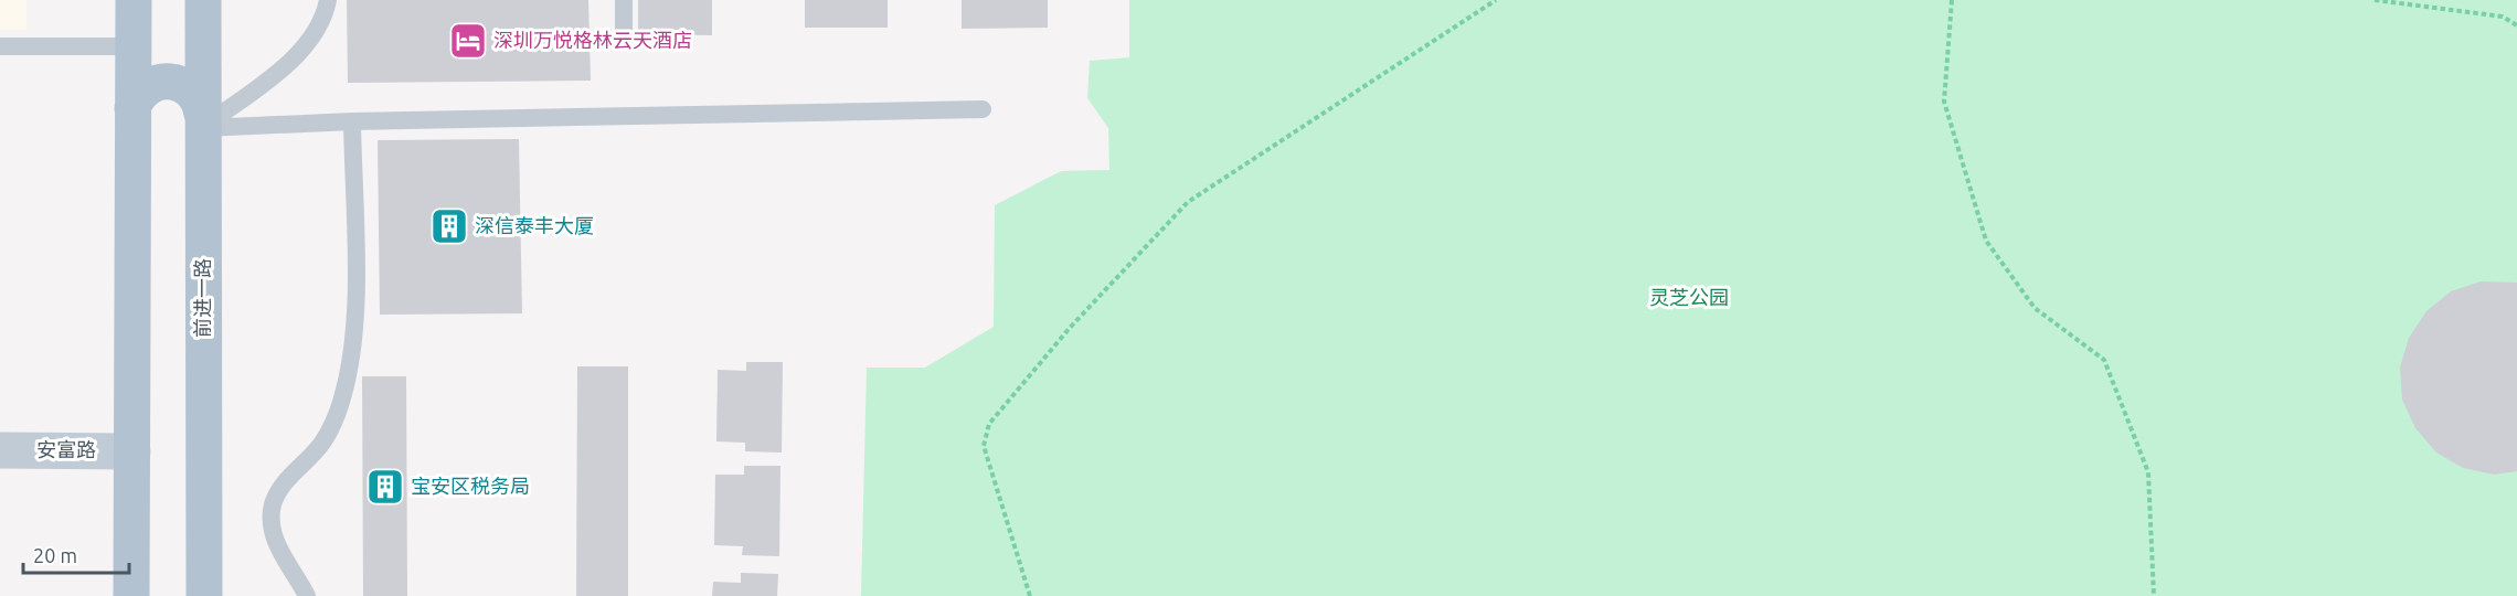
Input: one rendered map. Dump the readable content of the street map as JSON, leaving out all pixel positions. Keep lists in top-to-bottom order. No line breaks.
{"streets":{"main road":["前进一路"],"street":["安富路"]},"parks":["灵芝公园"],"places":{"hotel":["深圳万悦格林云天酒店"],"building":["深信泰丰大厦","宝安区税务局"]},"scale_bar":"20 m"}
